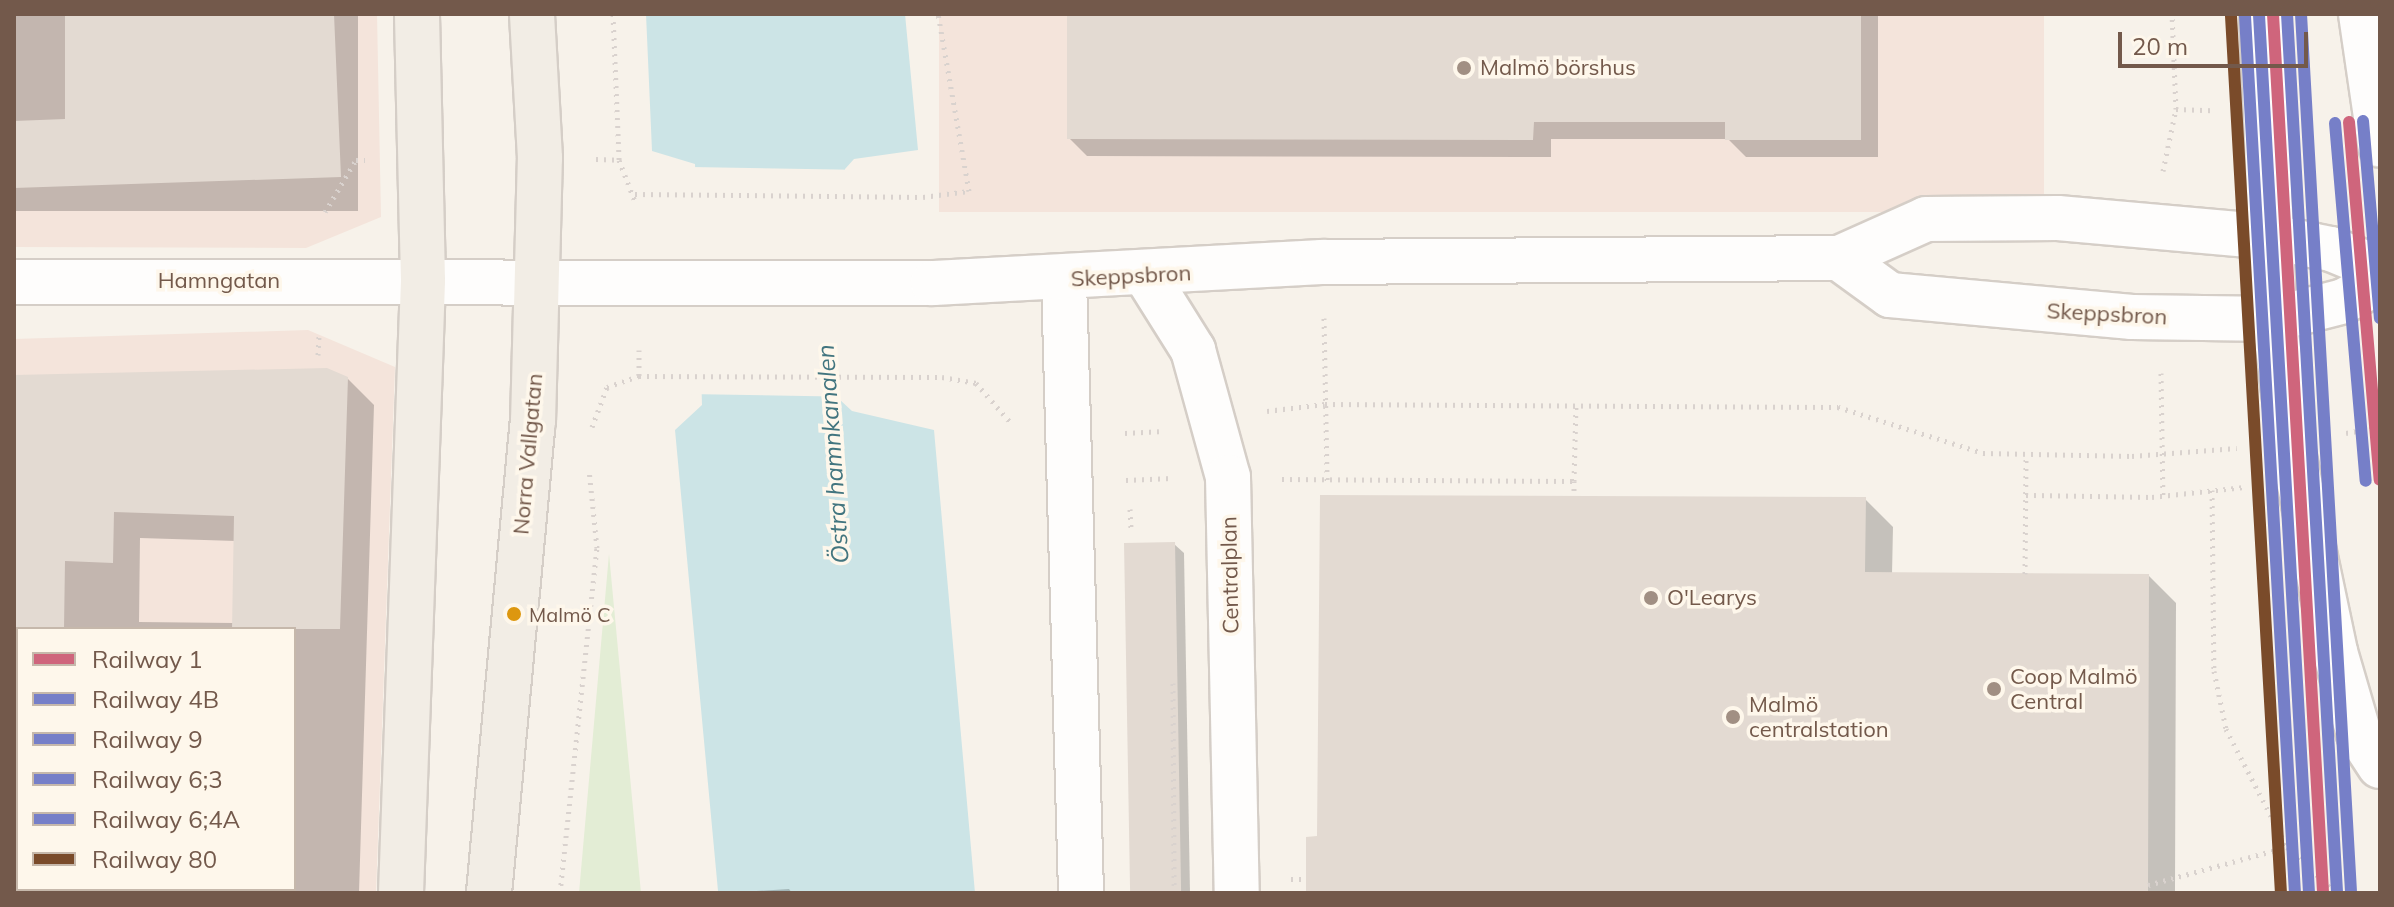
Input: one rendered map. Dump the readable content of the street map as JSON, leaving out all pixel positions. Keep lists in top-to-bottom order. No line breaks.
{"streets":{"main road":["Norra Vallgatan"],"street":["Skeppsbron","Hamngatan","Centralplan"]},"crossings":[["Skeppsbron","Hamngatan"],["Skeppsbron","Norra Vallgatan"],["Skeppsbron","Centralplan"]],"water":["Östra hamnkanalen"],"places":["Malmö börshus","O'Learys","Malmö C","Coop Malmö Central","Malmö centralstation"],"lines":["rail line 1","rail line 9","rail line 6;4A","rail line 4B","rail line 6;3","rail line 80"],"legend":["Railway 1","Railway 4B","Railway 9","Railway 6;3","Railway 6;4A","Railway 80"],"scale_bar":"20 m"}
